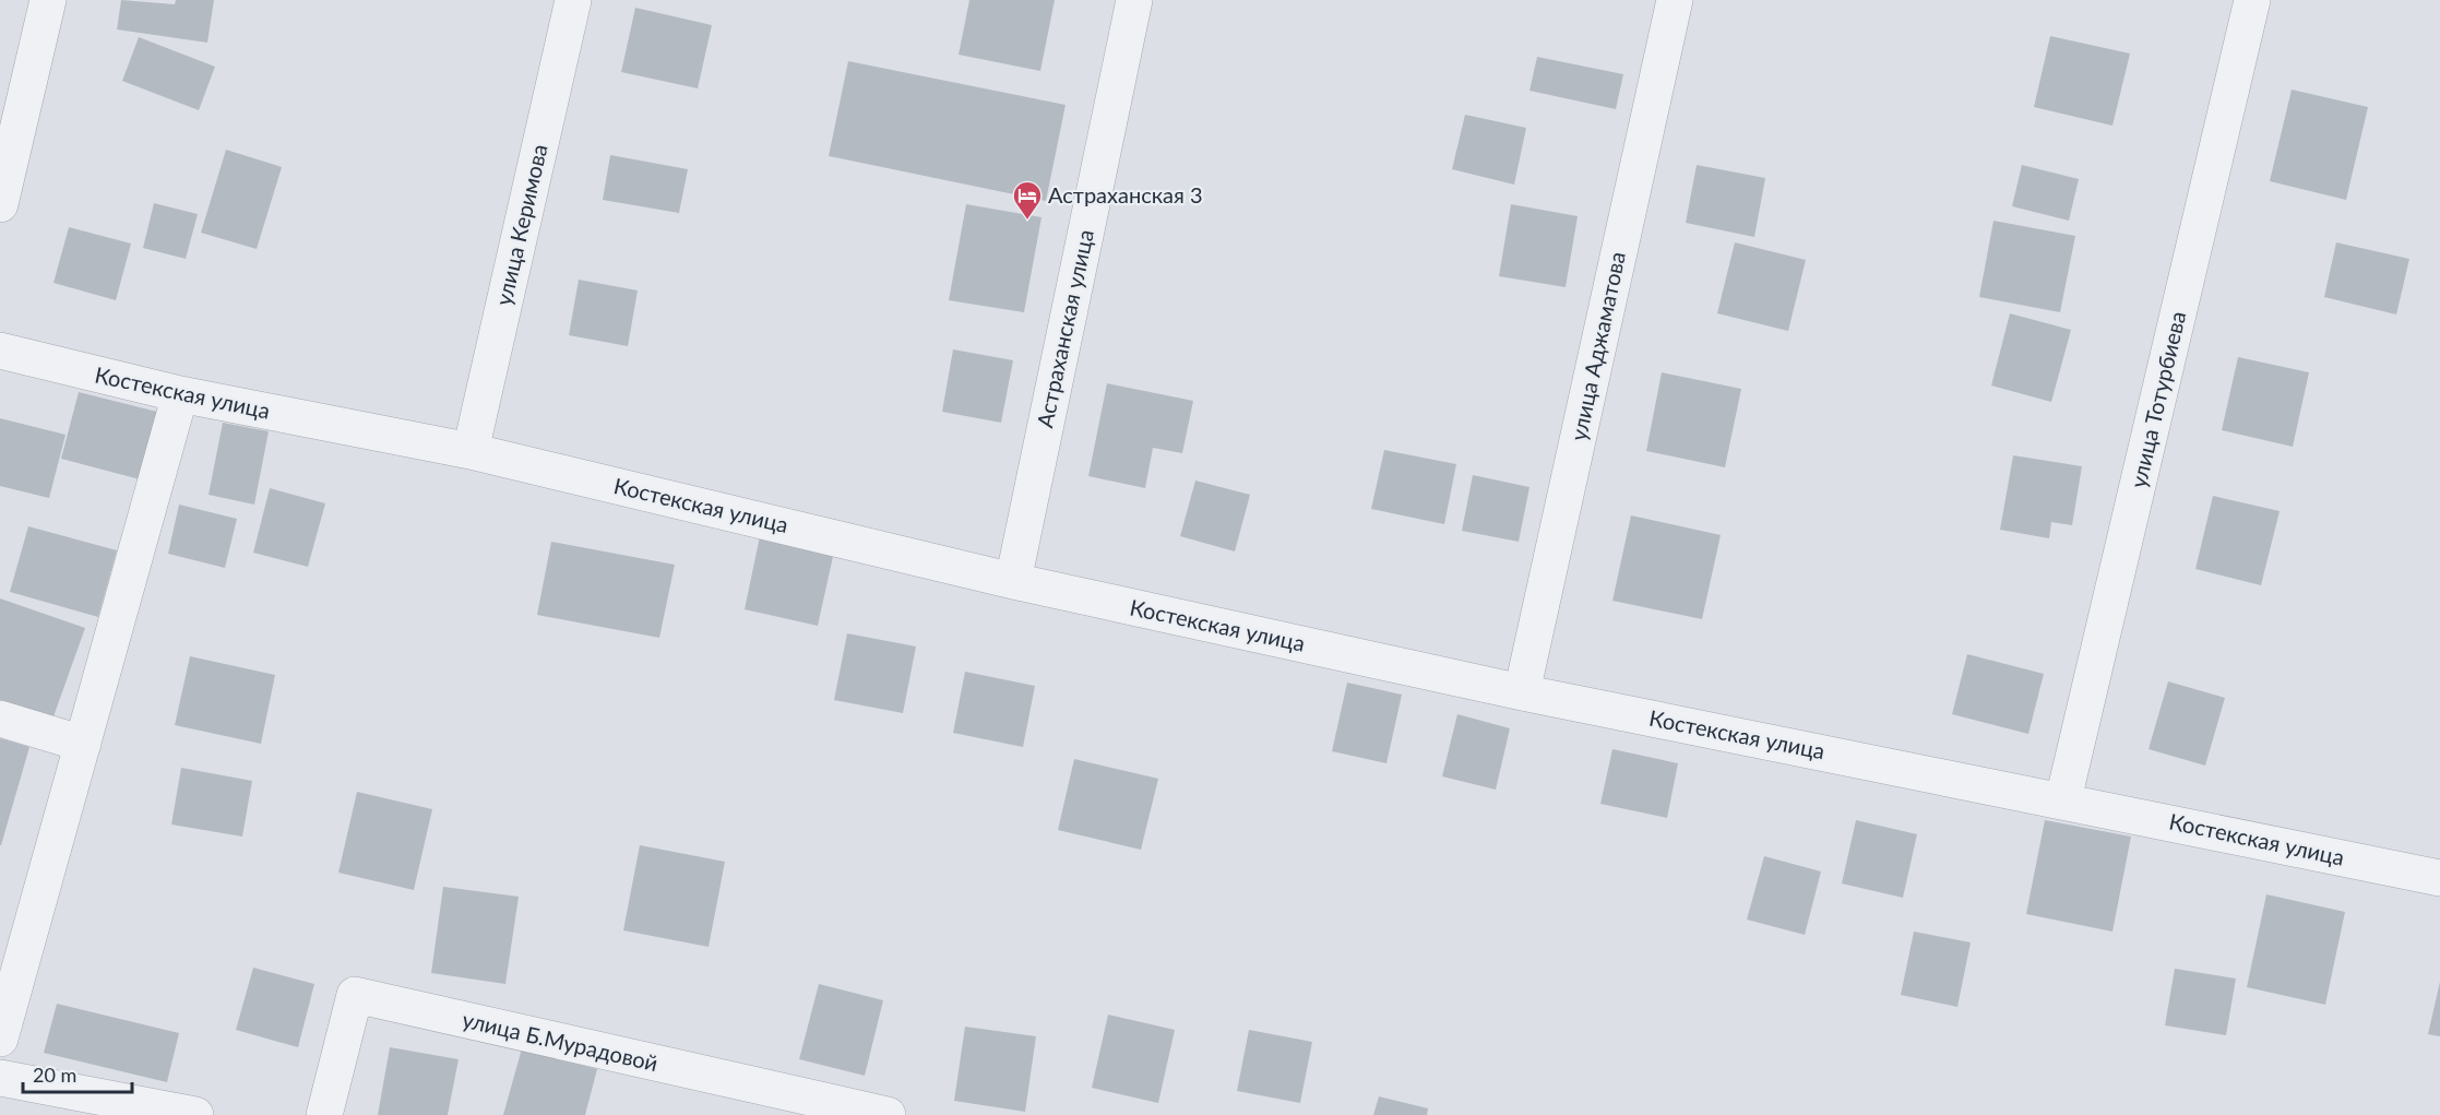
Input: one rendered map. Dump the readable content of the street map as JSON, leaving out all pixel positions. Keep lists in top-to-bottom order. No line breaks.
{"streets":{"street":["улица Керимова","Астраханская улица","улица Аджаматова","Костекская улица","улица Тотурбиева","улица Б.Мурадовой"]},"crossings":[["улица Керимова","Костекская улица"],["Астраханская улица","Костекская улица"],["улица Аджаматова","Костекская улица"],["Костекская улица","улица Тотурбиева"]],"places":{"hotel":["Астраханская 3"]},"scale_bar":"20 m"}
